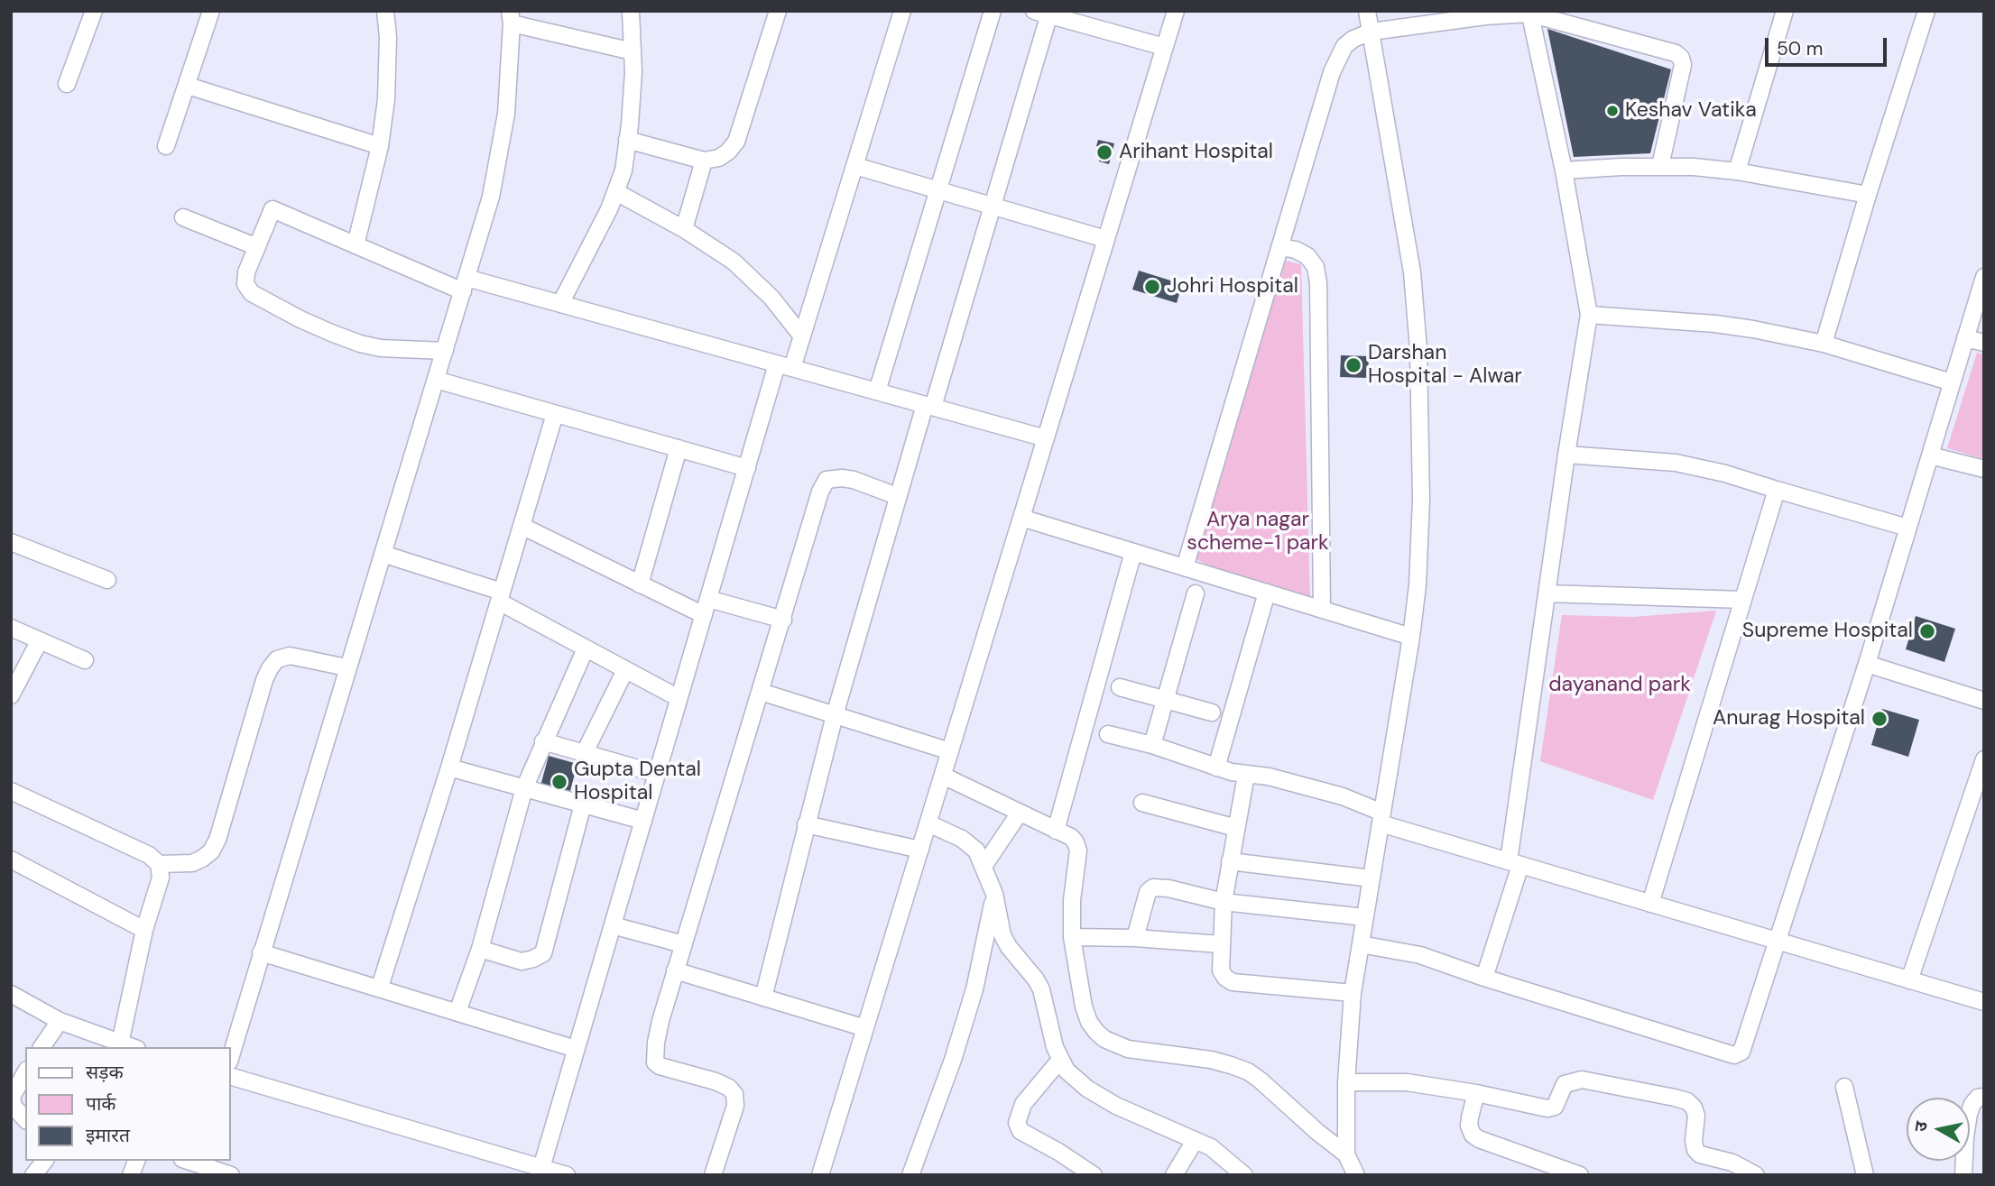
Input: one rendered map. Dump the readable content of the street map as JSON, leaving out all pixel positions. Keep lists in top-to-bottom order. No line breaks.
{"parks":["Arya nagar scheme-1 park","dayanand park"],"places":["Keshav Vatika","Arihant Hospital","Johri Hospital","Darshan Hospital - Alwar","Supreme Hospital","Anurag Hospital","Gupta Dental Hospital"],"legend":["सड़क","पार्क","इमारत"],"scale_bar":"50 m","north":"left"}
